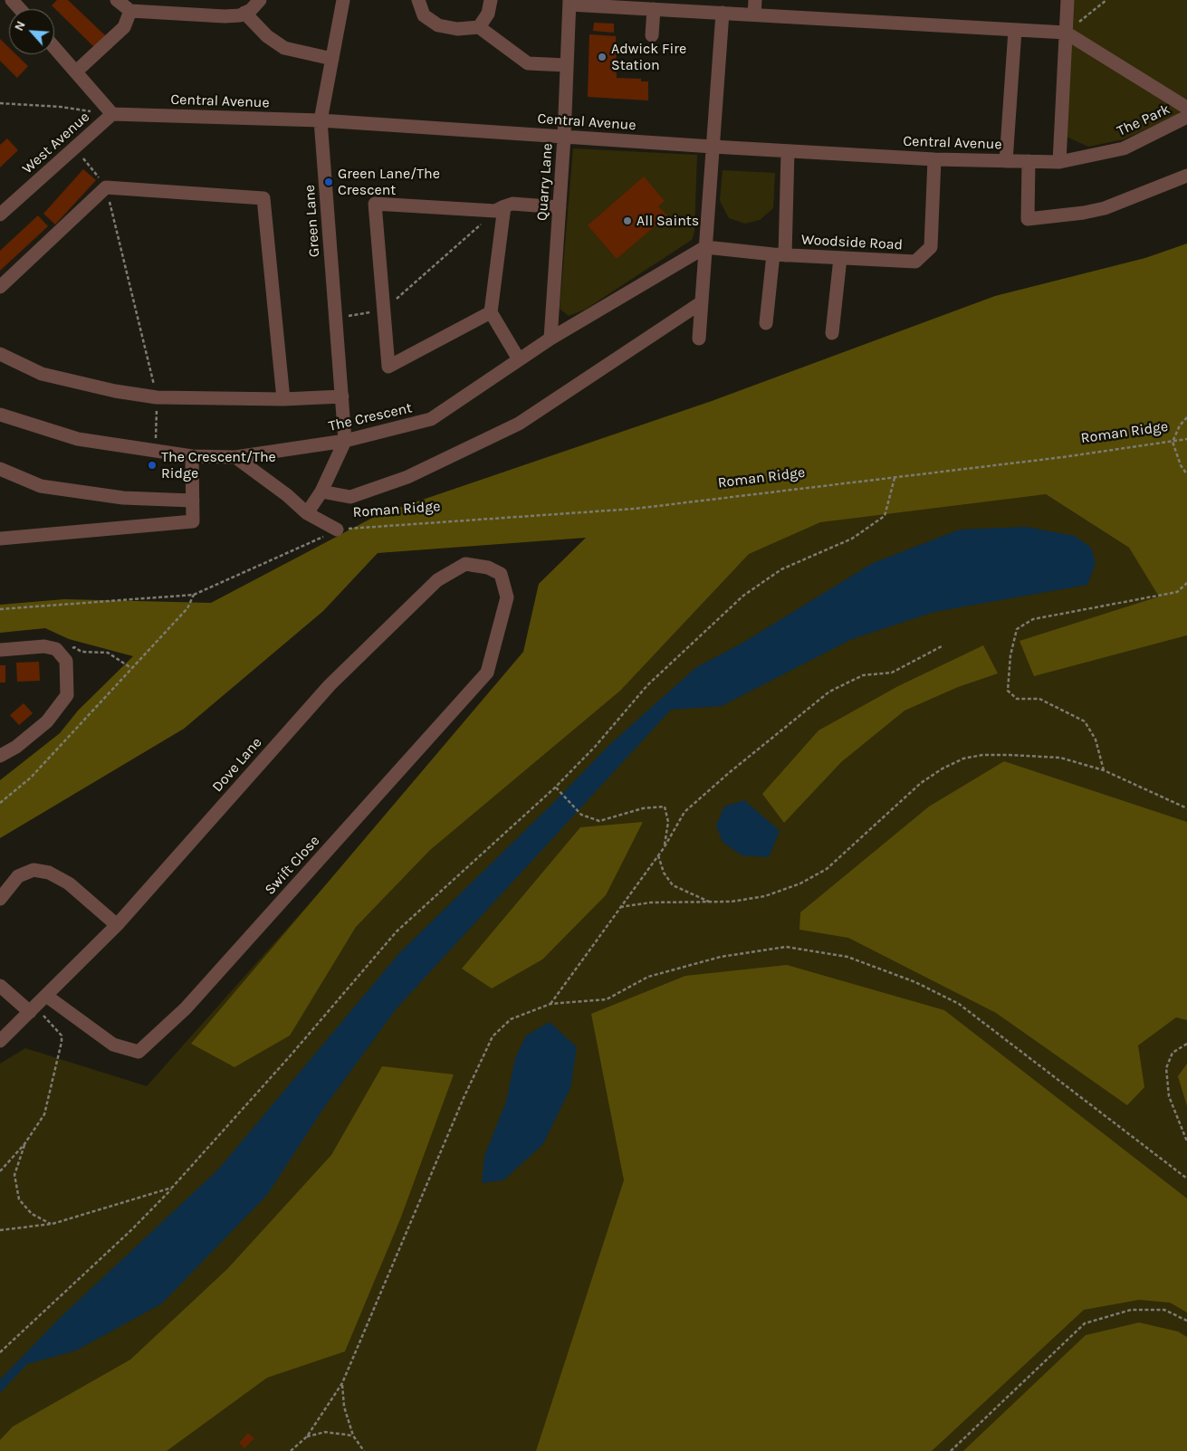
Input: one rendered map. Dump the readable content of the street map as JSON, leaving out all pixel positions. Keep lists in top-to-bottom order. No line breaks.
{"streets":{"street":["Central Avenue","The Park","West Avenue","Quarry Lane","Green Lane","Woodside Road","The Crescent","Roman Ridge","Dove Lane","Swift Close"]},"crossings":[["Central Avenue","The Park"],["Central Avenue","West Avenue"],["Central Avenue","Quarry Lane"],["Central Avenue","Green Lane"],["Central Avenue","Woodside Road"],["Quarry Lane","The Crescent"],["Green Lane","The Crescent"],["Woodside Road","The Crescent"],["The Crescent","Roman Ridge"],["Dove Lane","Swift Close"]],"places":["Adwick Fire Station","Green Lane/The Crescent","All Saints","The Crescent/The Ridge"],"north":"top left"}
